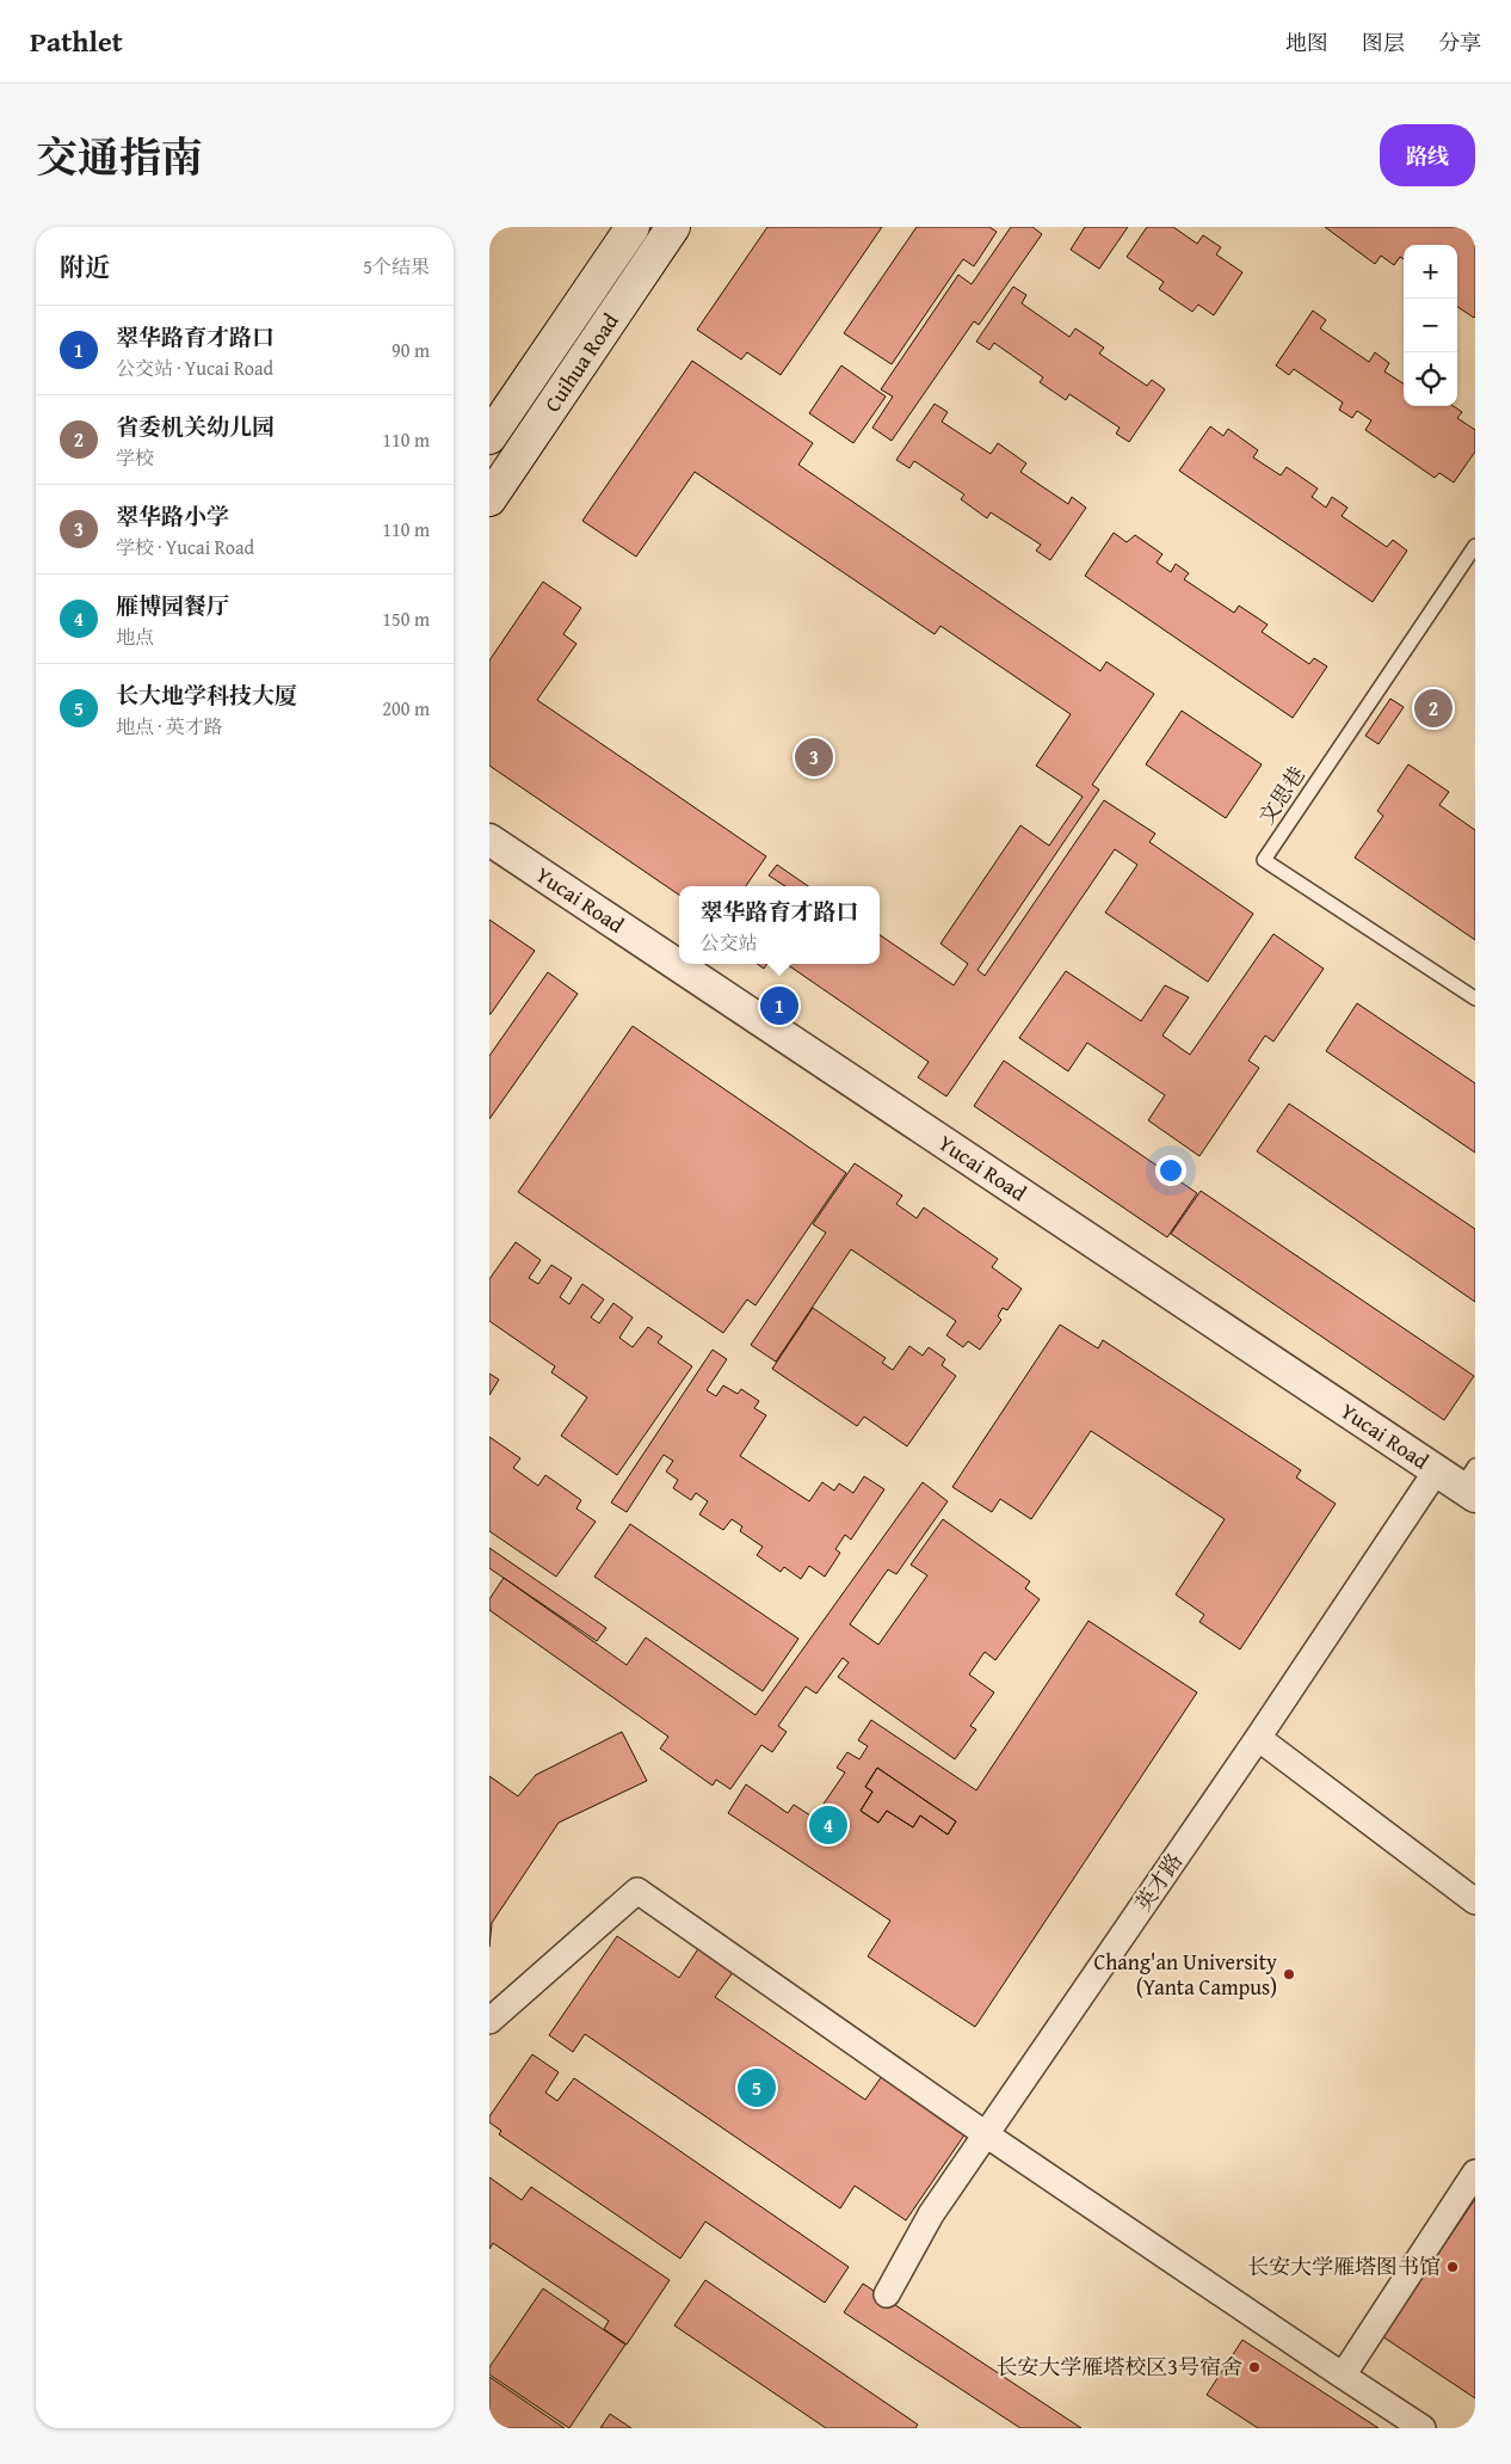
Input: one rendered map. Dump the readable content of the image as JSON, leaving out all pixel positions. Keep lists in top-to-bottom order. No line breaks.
{"streets":{"main road":["Cuihua Road"],"street":["Yucai Road","英才路"],"lane":["文思巷"]},"crossings":[["Yucai Road","英才路"]],"places":["Chang'an University (Yanta Campus)","长安大学雁塔图书馆","长安大学雁塔校区3号宿舍"],"page":{"header":"Pathlet","nav":["地图","图层","分享"],"title":"交通指南","buttons":"路线","heading":["附近","5个结果"],"map_buttons":["+","−"],"list":[{"mark":"1","name":"翠华路育才路口","note":"公交站 · Yucai Road","value":"90 m"},{"mark":"2","name":"省委机关幼儿园","note":"学校","value":"110 m"},{"mark":"3","name":"翠华路小学","note":"学校 · Yucai Road","value":"110 m"},{"mark":"4","name":"雁博园餐厅","note":"地点","value":"150 m"},{"mark":"5","name":"长大地学科技大厦","note":"地点 · 英才路","value":"200 m"}],"pins":["2","3","1","4","5"],"popup":["翠华路育才路口","公交站"]}}
